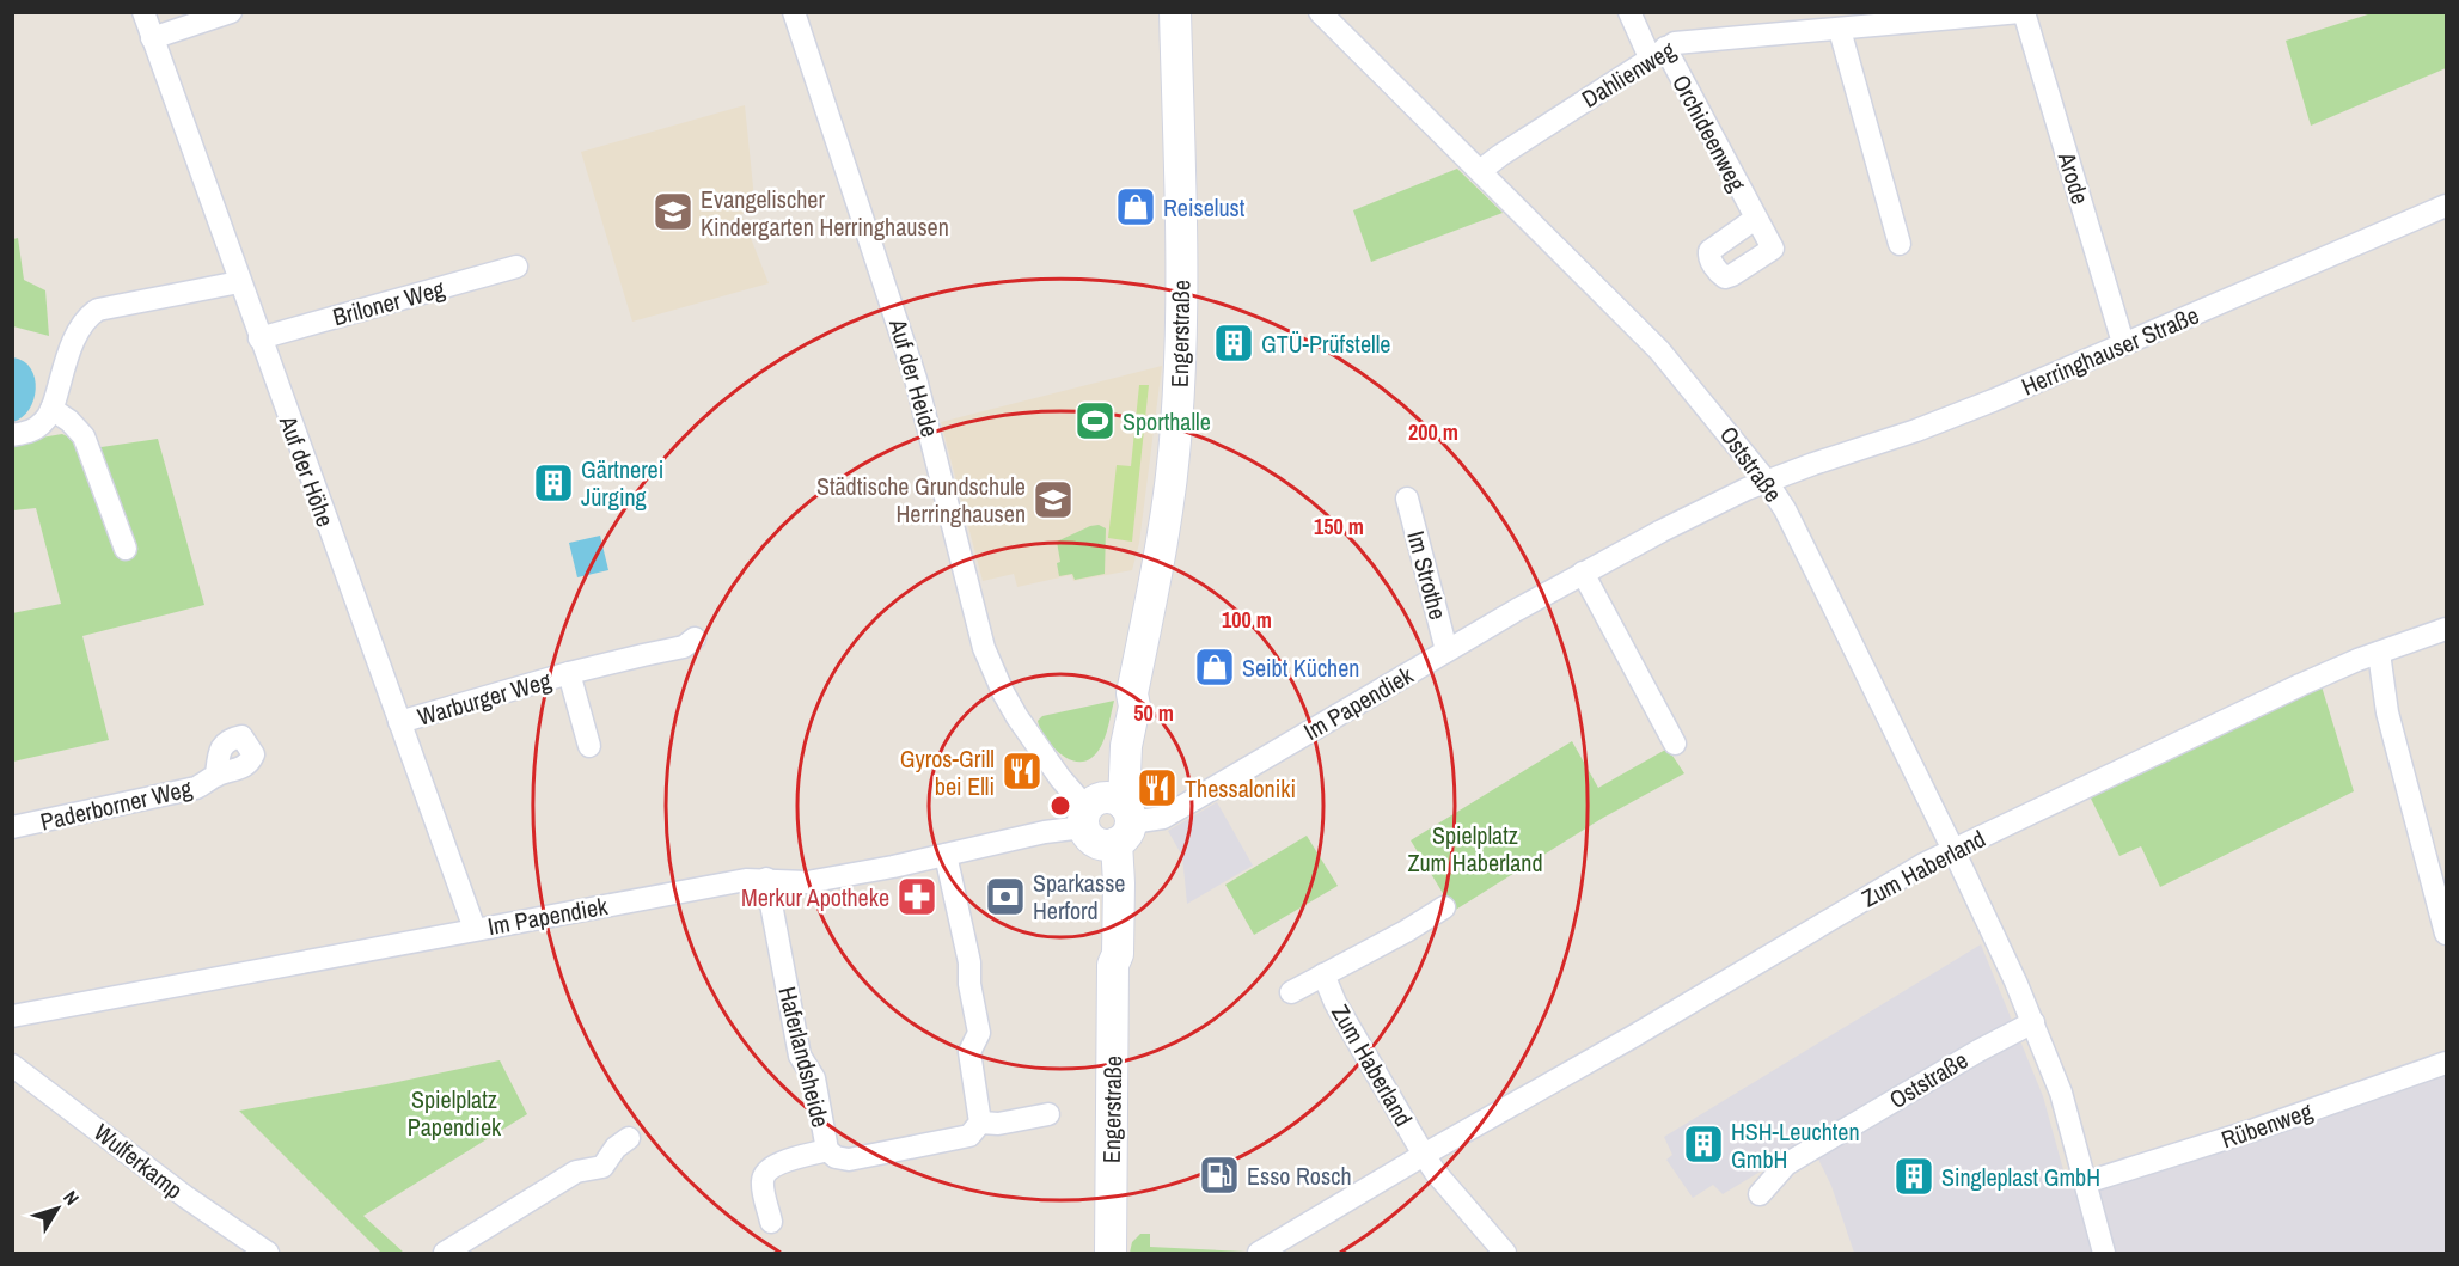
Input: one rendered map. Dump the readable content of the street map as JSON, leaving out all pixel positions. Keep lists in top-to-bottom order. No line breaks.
{"streets":{"main road":["Engerstraße"],"street":["Dahlienweg","Orchideenweg","Arode","Briloner Weg","Herringhauser Straße","Auf der Heide","Oststraße","Auf der Höhe","Im Strothe","Warburger Weg","Im Papendiek","Paderborner Weg","Zum Haberland","Haferlandsheide","Rübenweg","Wulferkamp"]},"crossings":[["Dahlienweg","Orchideenweg"],["Dahlienweg","Arode"],["Dahlienweg","Oststraße"],["Arode","Herringhauser Straße"],["Briloner Weg","Auf der Höhe"],["Engerstraße","Auf der Heide"],["Engerstraße","Im Papendiek"],["Herringhauser Straße","Oststraße"],["Herringhauser Straße","Im Papendiek"],["Auf der Heide","Im Papendiek"],["Oststraße","Im Papendiek"],["Oststraße","Zum Haberland"],["Oststraße","Rübenweg"],["Auf der Höhe","Warburger Weg"],["Auf der Höhe","Im Papendiek"],["Im Strothe","Im Papendiek"],["Im Papendiek","Haferlandsheide"]],"parks":["Spielplatz Zum Haberland","Spielplatz Papendiek"],"places":{"shop":["Reiselust","Seibt Küchen"],"school or university":["Evangelischer Kindergarten Herringhausen","Städtische Grundschule Herringhausen"],"building":["GTÜ-Prüfstelle","Gärtnerei Jürging","HSH-Leuchten GmbH","Singleplast GmbH"],"sports":["Sporthalle"],"restaurant":["Gyros-Grill bei Elli","Thessaloniki"],"pharmacy":["Merkur Apotheke"],"bank":["Sparkasse Herford"],"fuel station":["Esso Rosch"]},"north":"top right","rings":["200 m","150 m","100 m","50 m"]}
